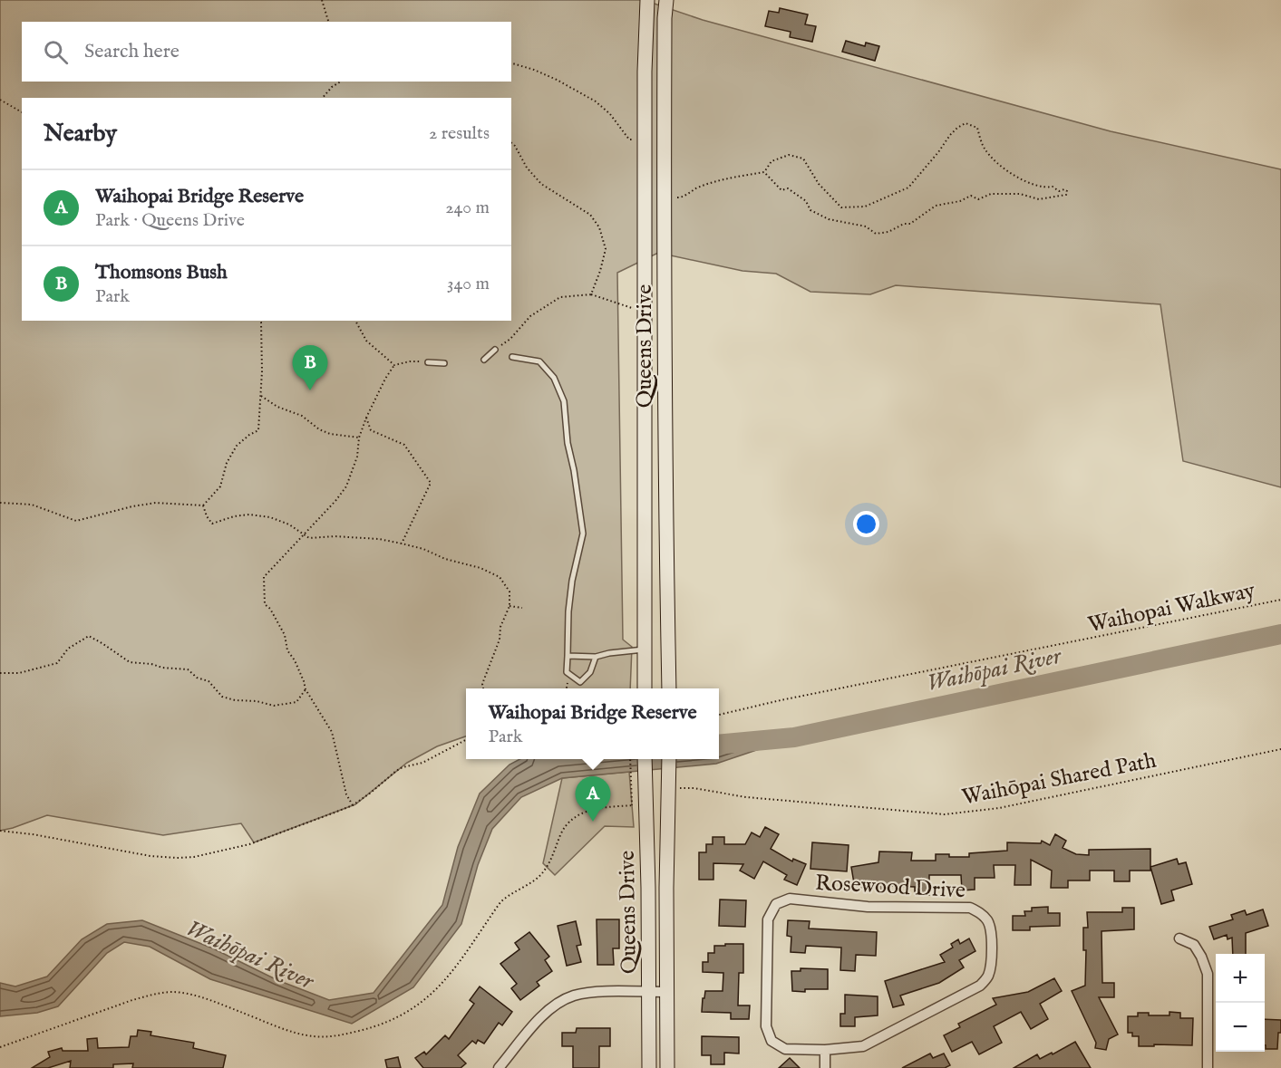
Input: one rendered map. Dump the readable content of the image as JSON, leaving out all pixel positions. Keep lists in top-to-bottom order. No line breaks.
{"streets":{"main road":["Queens Drive"],"street":["Rosewood Drive"],"path":["Waihopai Walkway","Waihōpai Shared Path"]},"water":["Waihōpai River"],"page":{"search":"Search here","heading":["Nearby","2 results"],"list":[{"mark":"A","name":"Waihopai Bridge Reserve","note":"Park · Queens Drive","value":"240 m"},{"mark":"B","name":"Thomsons Bush","note":"Park","value":"340 m"}],"pins":["B","A"],"popup":["Waihopai Bridge Reserve","Park"],"map_buttons":["+","−"]}}
